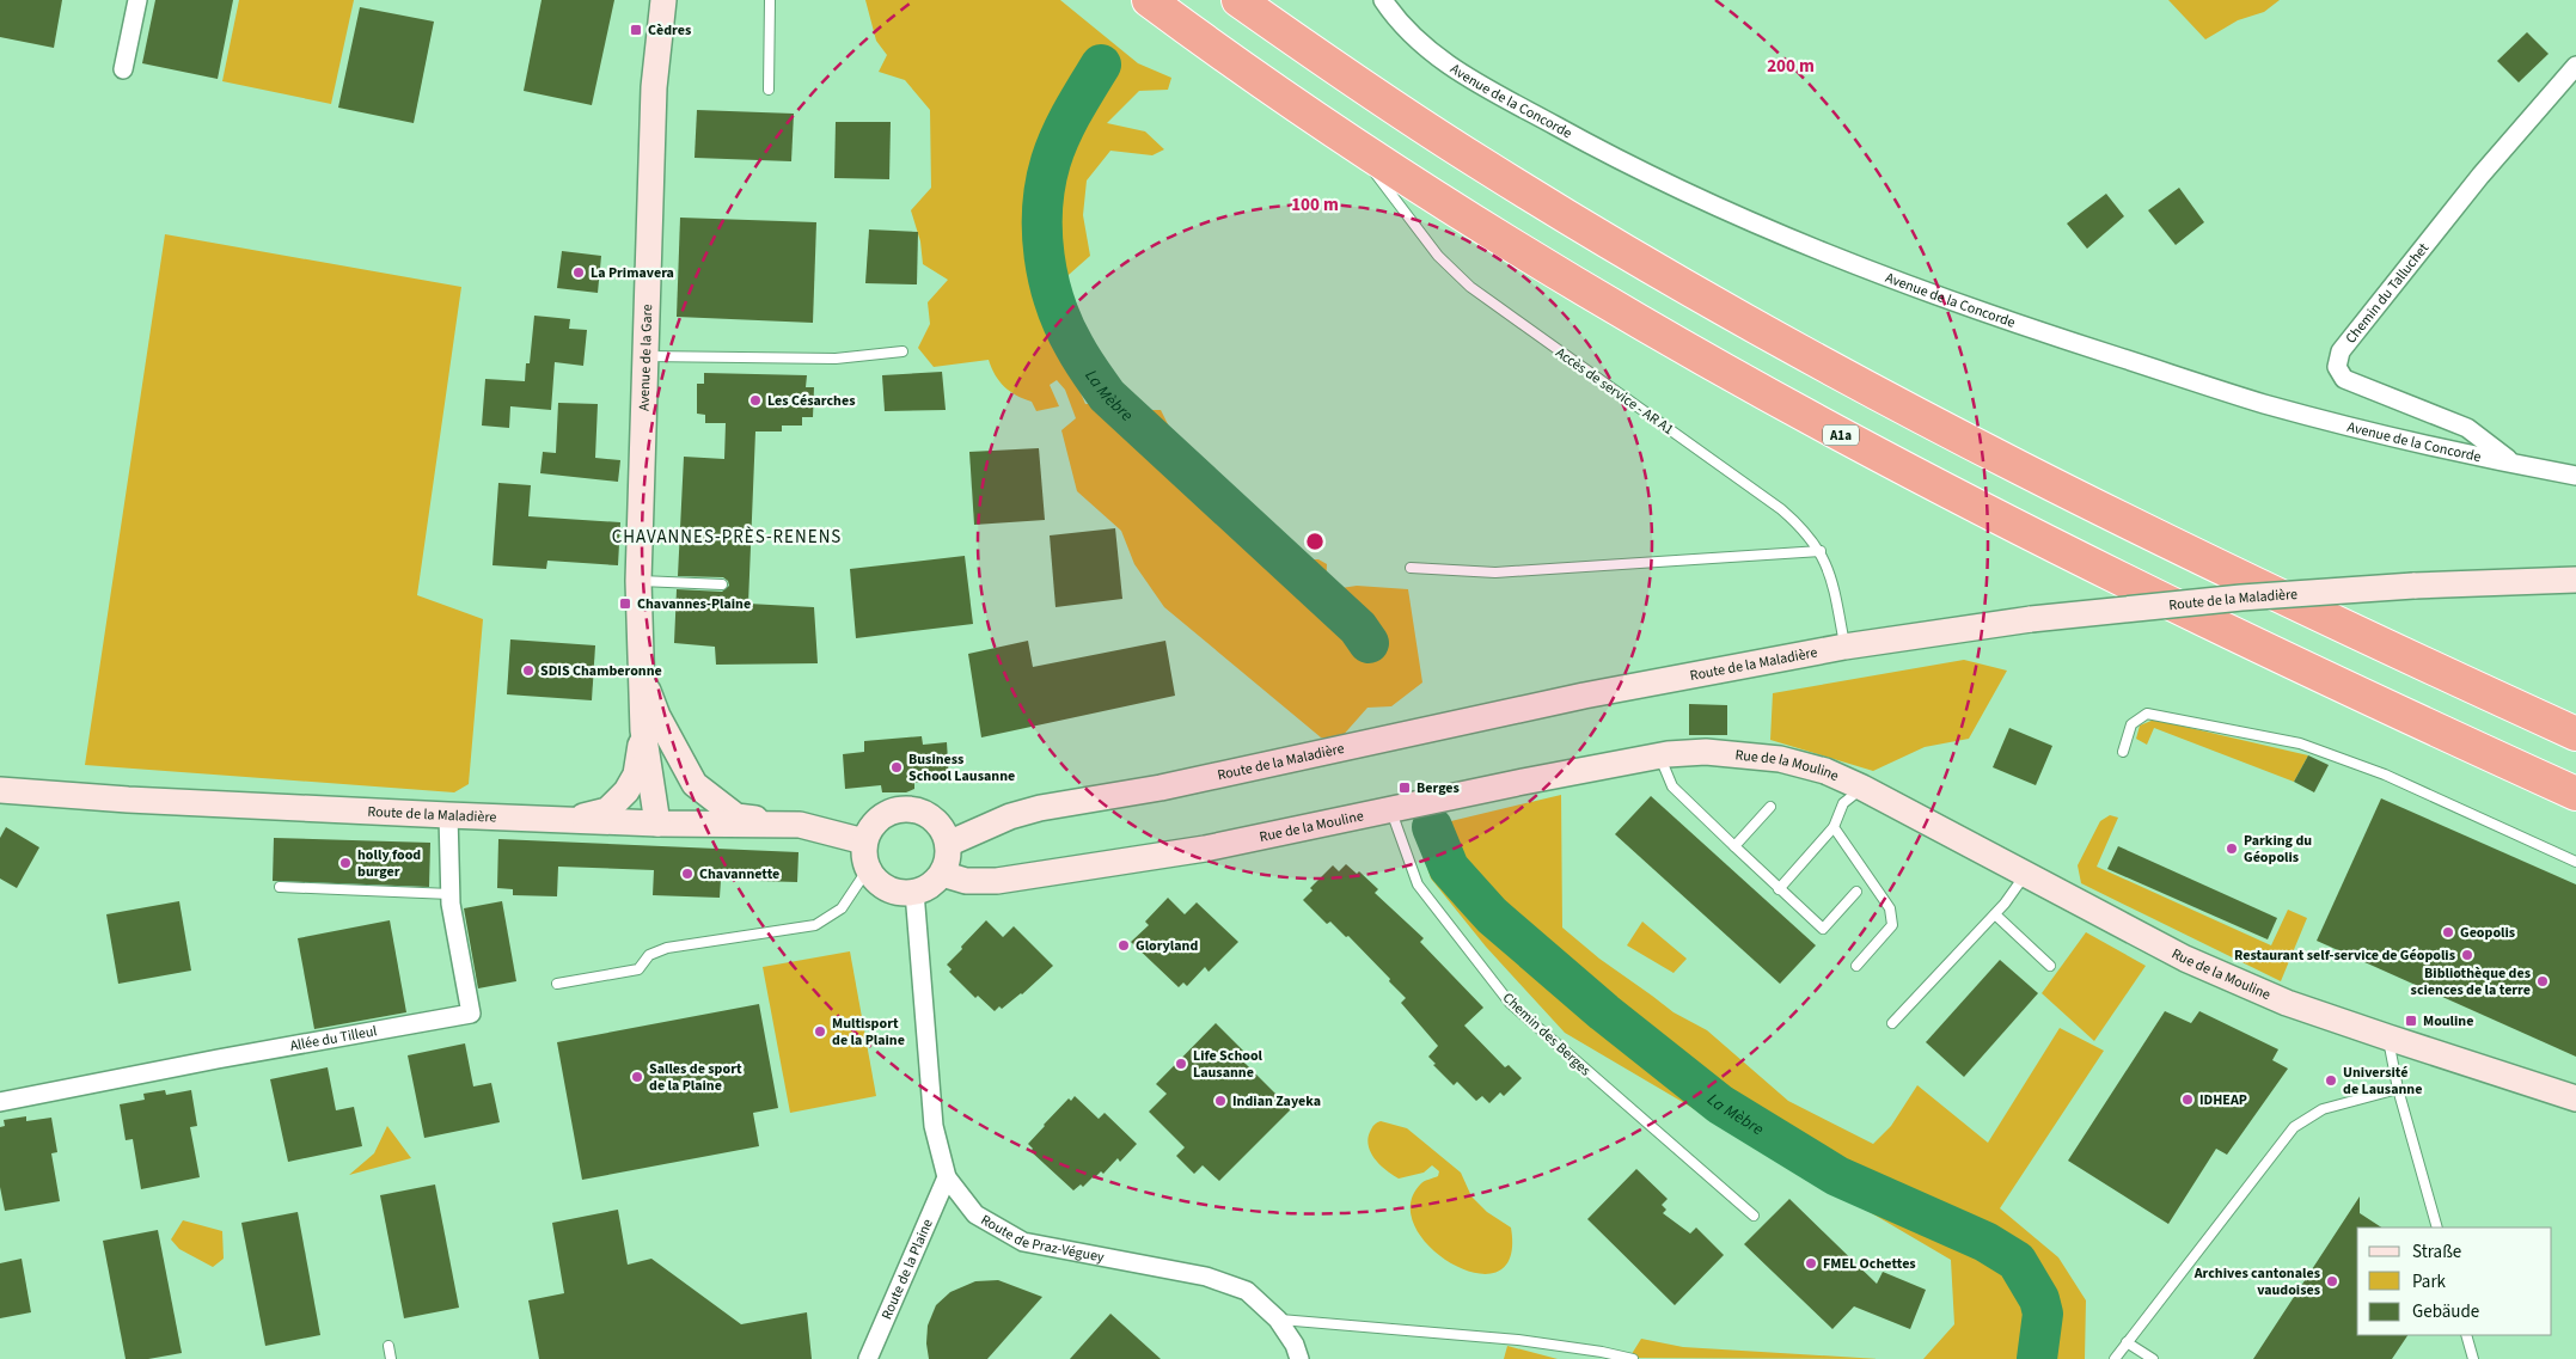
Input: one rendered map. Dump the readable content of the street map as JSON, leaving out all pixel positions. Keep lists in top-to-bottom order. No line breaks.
{"streets":{"highway":["A1a"],"street":["Avenue de la Concorde","Chemin du Talluchet","Avenue de la Gare","Route de la Maladière","Rue de la Mouline","Allée du Tilleul","Route de Praz-Véguey","Route de la Plaine"],"lane":["Accès de service - AR A1","Chemin des Berges"]},"crossings":[["Avenue de la Concorde","Chemin du Talluchet"],["Avenue de la Gare","Route de la Maladière"],["Accès de service - AR A1","A1a"],["Accès de service - AR A1","Route de la Maladière"],["Route de la Maladière","Rue de la Mouline"],["Route de la Maladière","Allée du Tilleul"],["Route de la Maladière","Route de Praz-Véguey"],["Rue de la Mouline","Chemin des Berges"],["Rue de la Mouline","Route de Praz-Véguey"],["Route de Praz-Véguey","Route de la Plaine"]],"districts":["CHAVANNES-PRÈS-RENENS"],"water":["La Mèbre"],"places":{"transit":["Cèdres","Chavannes-Plaine","Berges","Mouline"],"other":["La Primavera","Les Césarches","SDIS Chamberonne","Business School Lausanne","Parking du Géopolis","holly food burger","Chavannette","Geopolis","Gloryland","Restaurant self-service de Géopolis","Bibliothèque des sciences de la terre","Multisport de la Plaine","Life School Lausanne","Salles de sport de la Plaine","Université de Lausanne","IDHEAP","Indian Zayeka","FMEL Ochettes","Archives cantonales vaudoises"]},"legend":["Straße","Park","Gebäude"],"rings":["200 m","100 m"]}
